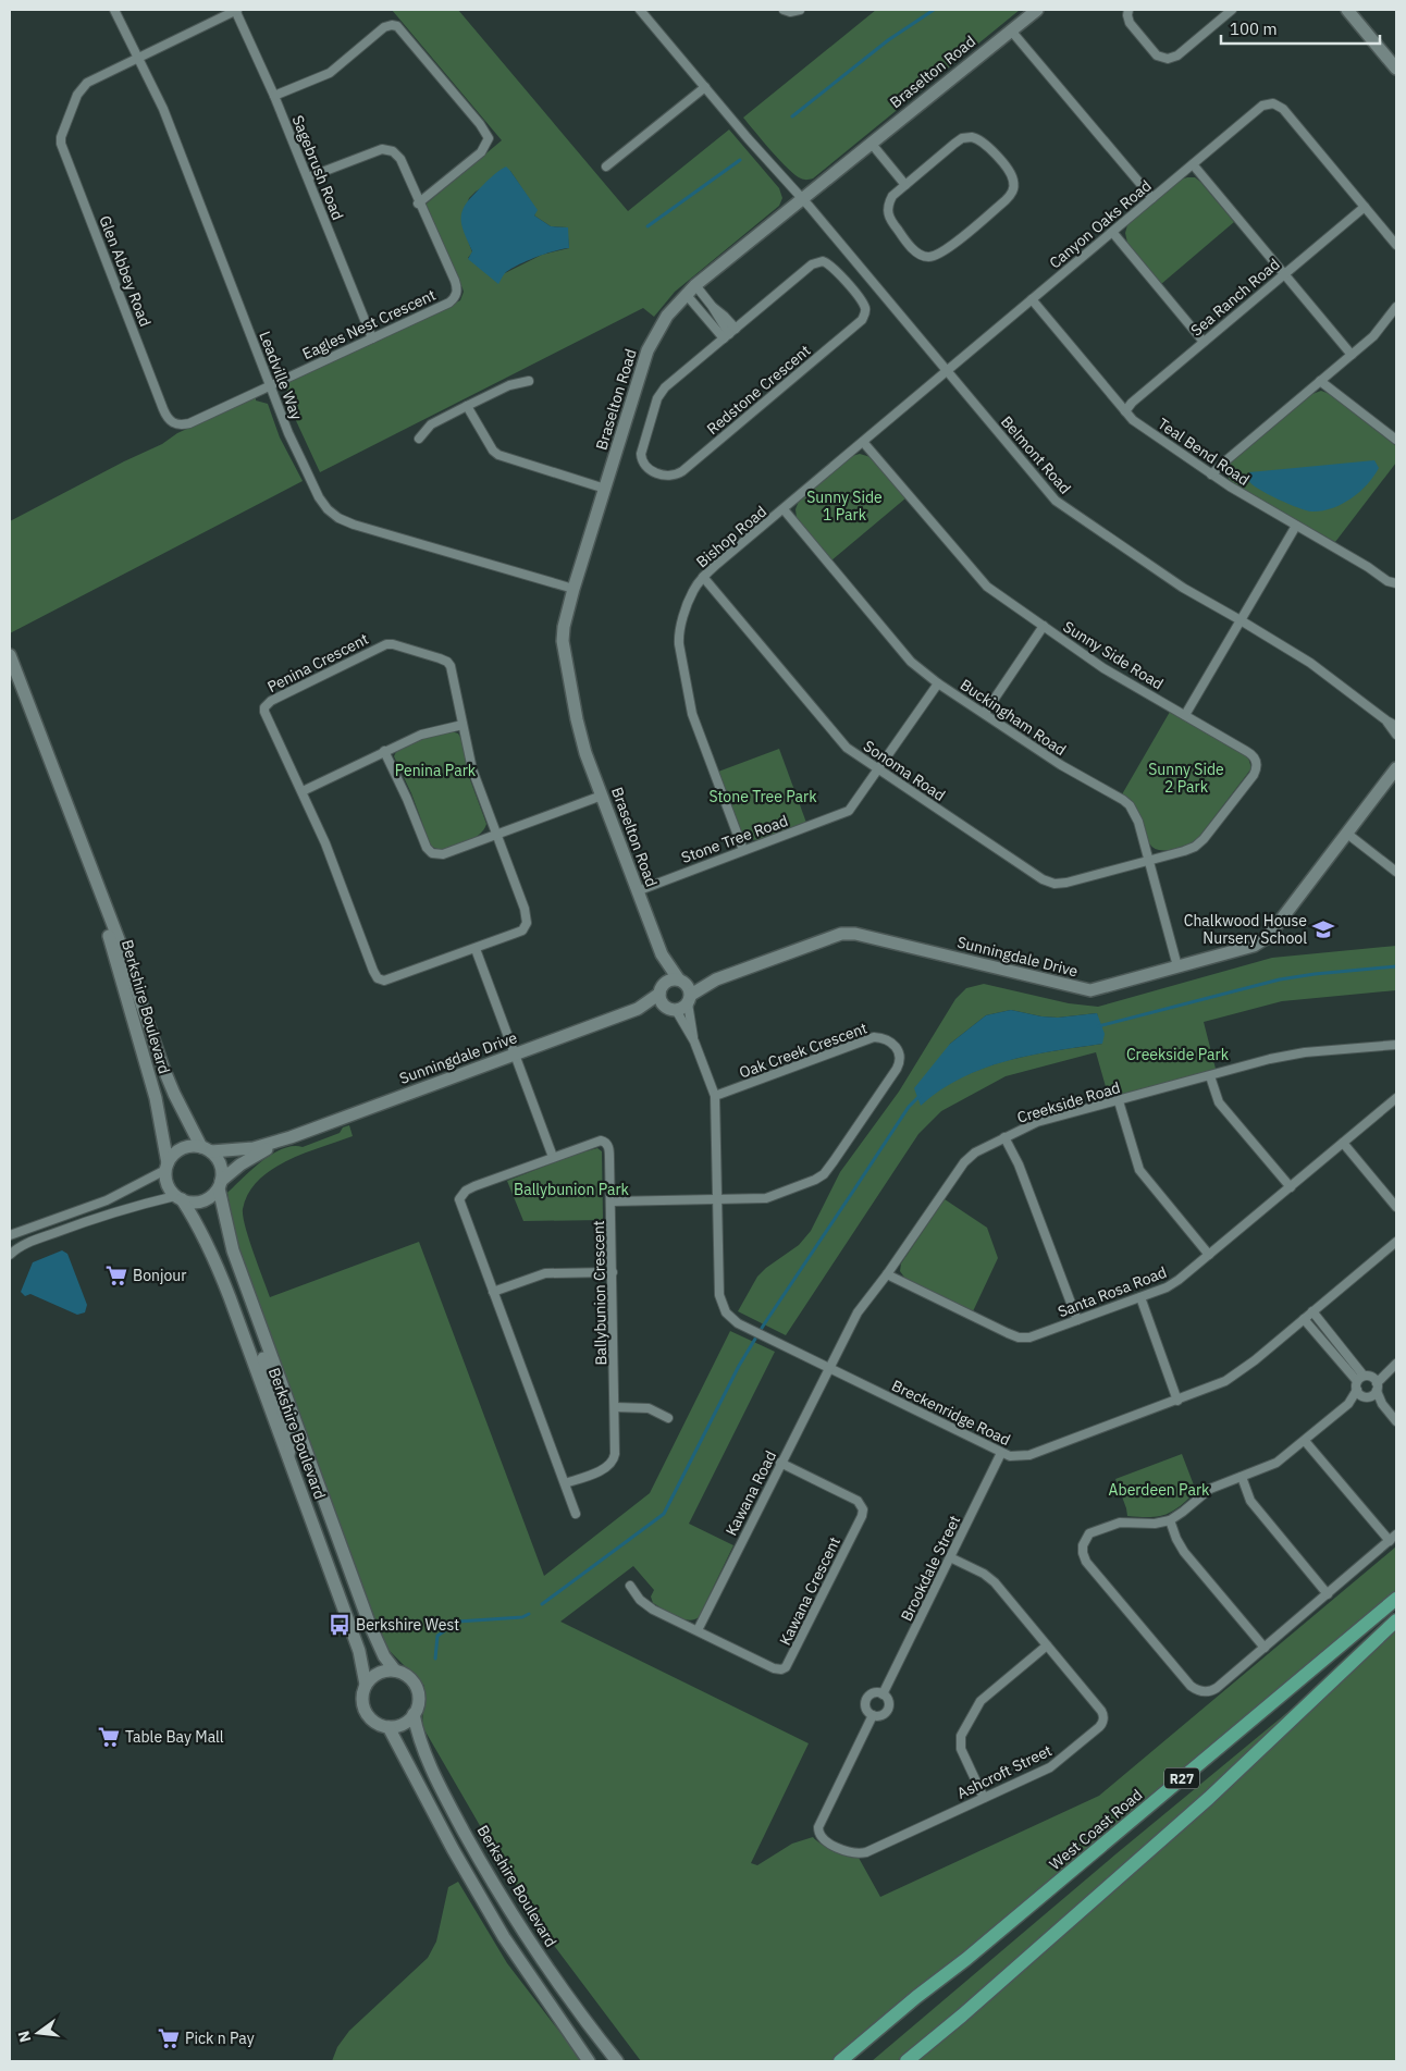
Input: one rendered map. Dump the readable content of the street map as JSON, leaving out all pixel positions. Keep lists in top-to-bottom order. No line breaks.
{"streets":{"main road":["R27","West Coast Road"],"street":["Braselton Road","Sagebrush Road","Canyon Oaks Road","Glen Abbey Road","Sea Ranch Road","Eagles Nest Crescent","Leadville Way","Redstone Crescent","Teal Bend Road","Belmont Road","Bishop Road","Sunny Side Road","Penina Crescent","Buckingham Road","Sonoma Road","Stone Tree Road","Sunningdale Drive","Berkshire Boulevard","Oak Creek Crescent","Creekside Road","Santa Rosa Road","Ballybunion Crescent","Breckenridge Road","Kawana Road","Brookdale Street","Kawana Crescent","Ashcroft Street"]},"crossings":[["Braselton Road","Leadville Way"],["Braselton Road","Belmont Road"],["Braselton Road","Stone Tree Road"],["Braselton Road","Sunningdale Drive"],["Braselton Road","Breckenridge Road"],["Sagebrush Road","Glen Abbey Road"],["Sagebrush Road","Eagles Nest Crescent"],["Canyon Oaks Road","Sea Ranch Road"],["Canyon Oaks Road","Teal Bend Road"],["Canyon Oaks Road","Belmont Road"],["Canyon Oaks Road","Bishop Road"],["Glen Abbey Road","Eagles Nest Crescent"],["Glen Abbey Road","Leadville Way"],["Sea Ranch Road","Teal Bend Road"],["Eagles Nest Crescent","Leadville Way"],["Belmont Road","Bishop Road"],["Bishop Road","Sunny Side Road"],["Bishop Road","Buckingham Road"],["Bishop Road","Sonoma Road"],["Bishop Road","Stone Tree Road"],["Sunny Side Road","Buckingham Road"],["Sunny Side Road","Sonoma Road"],["Buckingham Road","Sonoma Road"],["Buckingham Road","Stone Tree Road"],["Buckingham Road","Sunningdale Drive"],["Sonoma Road","Stone Tree Road"],["Sunningdale Drive","Berkshire Boulevard"],["Sunningdale Drive","Breckenridge Road"],["Oak Creek Crescent","Ballybunion Crescent"],["Oak Creek Crescent","Breckenridge Road"],["Creekside Road","Santa Rosa Road"],["Creekside Road","Breckenridge Road"],["Creekside Road","Kawana Road"],["Breckenridge Road","Kawana Road"],["Breckenridge Road","Brookdale Street"],["Kawana Road","Kawana Crescent"],["Brookdale Street","Ashcroft Street"]],"parks":["Sunny Side 1 Park","Sunny Side 2 Park","Penina Park","Stone Tree Park","Creekside Park","Ballybunion Park","Aberdeen Park"],"places":{"school or university":["Chalkwood House Nursery School"],"supermarket":["Bonjour","Table Bay Mall","Pick n Pay"],"bus stop":["Berkshire West"]},"scale_bar":"100 m","north":"left"}
